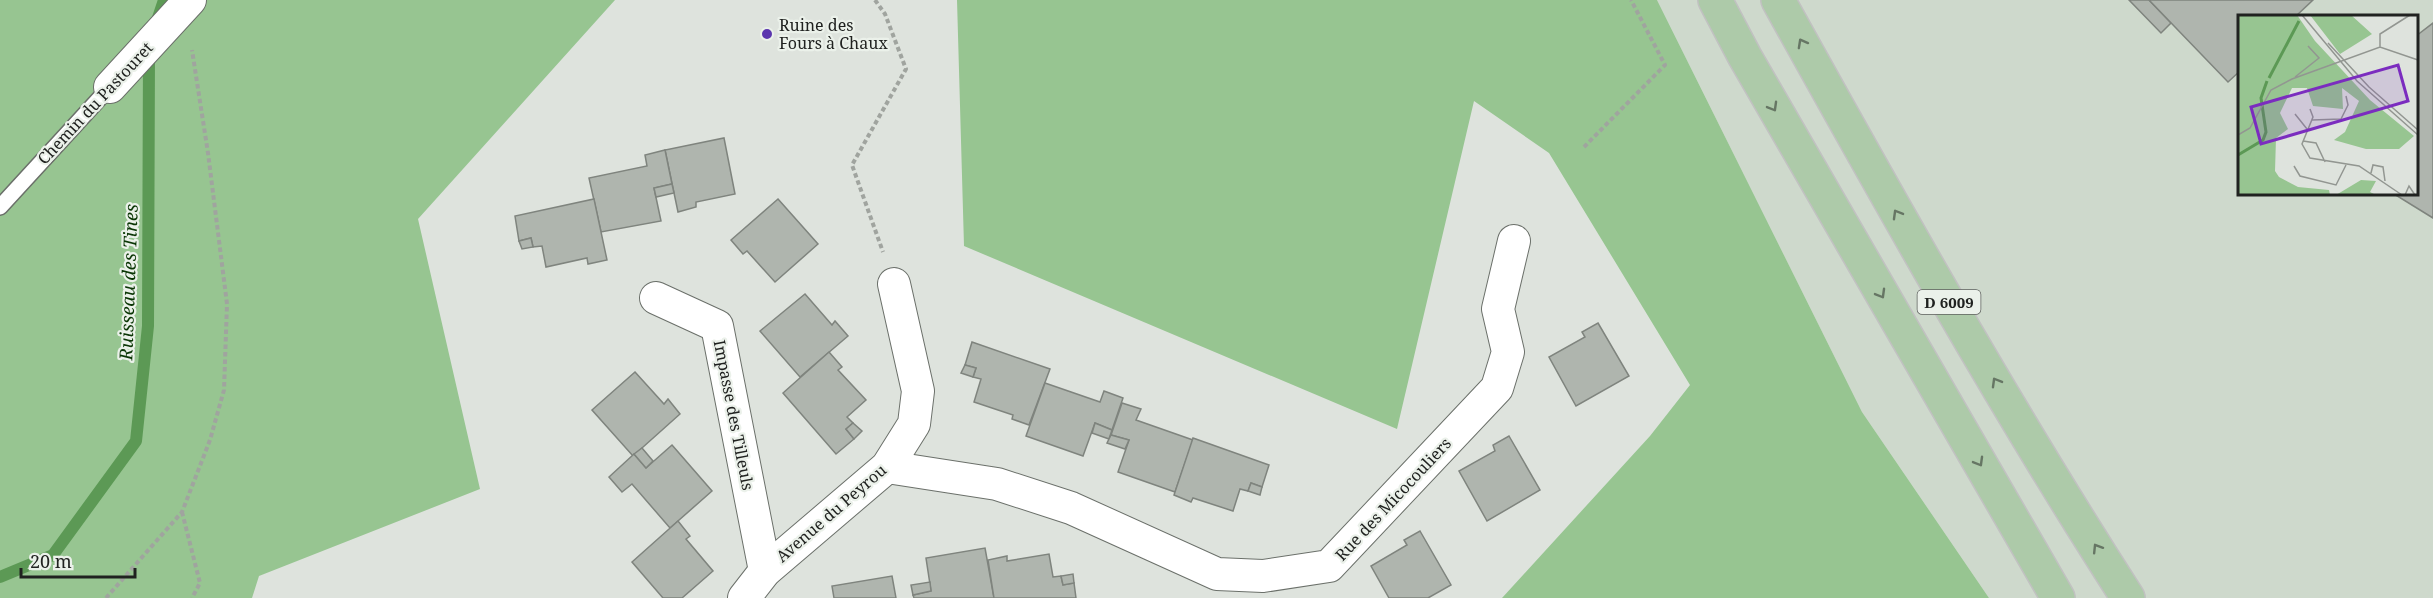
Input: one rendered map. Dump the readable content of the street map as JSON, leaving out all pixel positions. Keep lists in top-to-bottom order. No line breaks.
{"streets":{"main road":["D 6009"],"street":["Chemin du Pastouret","Impasse des Tilleuls","Rue des Micocouliers","Avenue du Peyrou"]},"crossings":[["Impasse des Tilleuls","Avenue du Peyrou"],["Rue des Micocouliers","Avenue du Peyrou"]],"water":["Ruisseau des Tines"],"places":["Ruine des Fours à Chaux"],"scale_bar":"20 m"}
